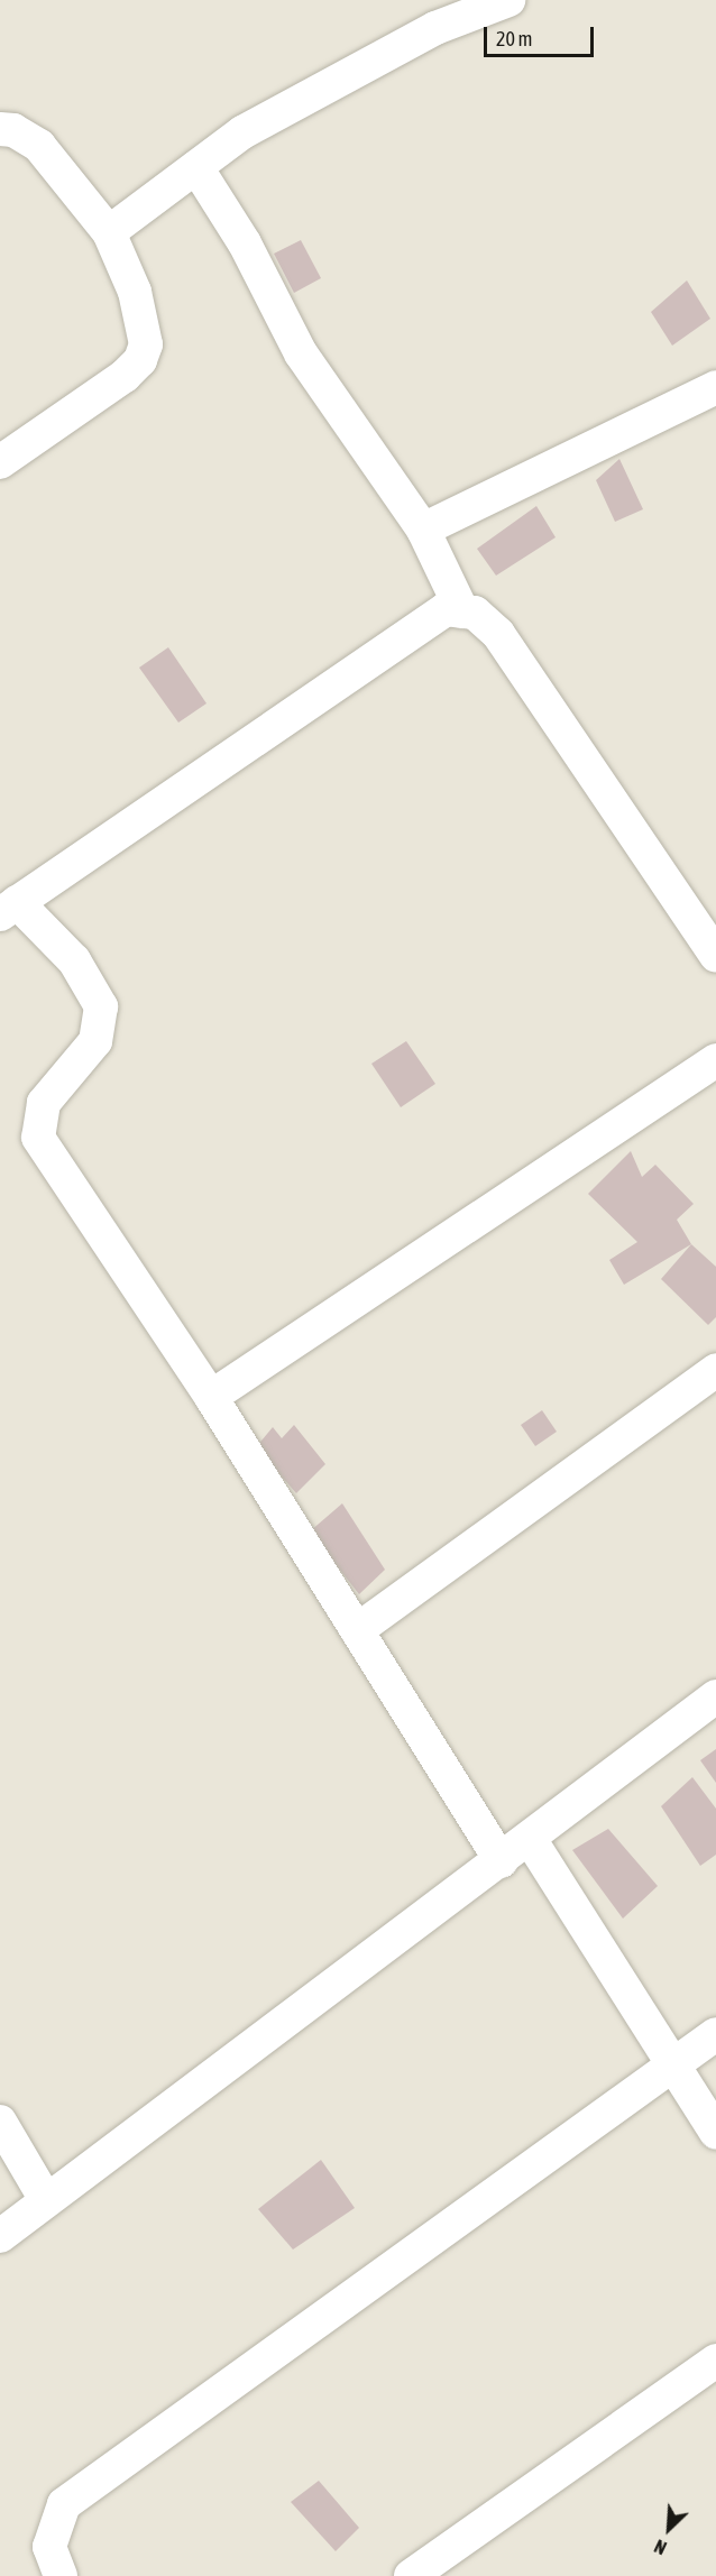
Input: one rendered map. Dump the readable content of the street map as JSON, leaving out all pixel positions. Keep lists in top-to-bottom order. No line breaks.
{"scale_bar":"20 m","north":"bottom left"}
